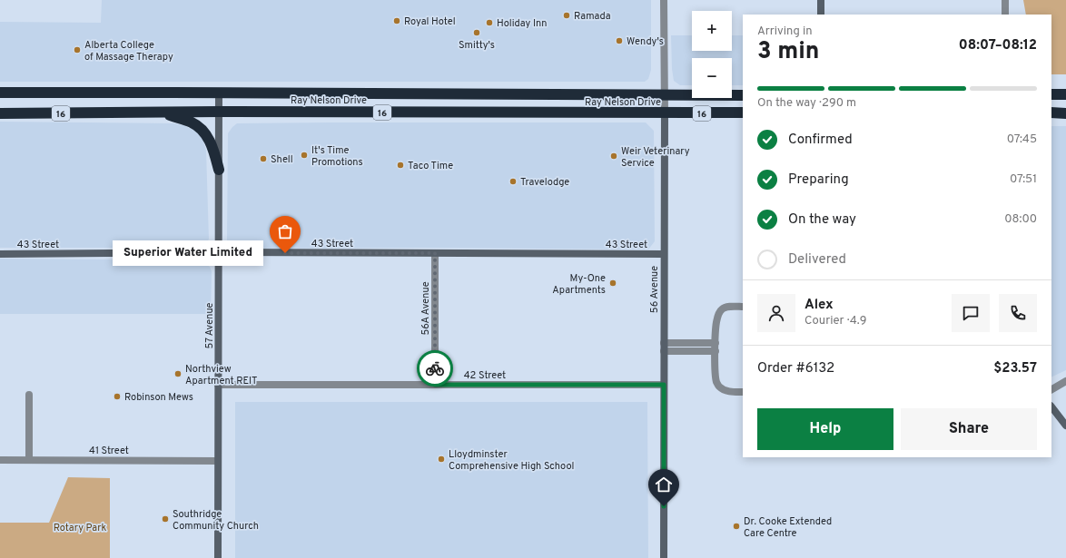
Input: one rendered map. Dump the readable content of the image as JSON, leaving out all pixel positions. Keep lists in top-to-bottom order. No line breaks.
{"streets":{"highway":["Ray Nelson Drive","16"],"street":["43 Street","56 Avenue","56A Avenue","57 Avenue","42 Street","41 Street"]},"crossings":[["Ray Nelson Drive","56 Avenue"],["Ray Nelson Drive","57 Avenue"],["43 Street","56 Avenue"],["43 Street","56A Avenue"],["43 Street","57 Avenue"],["56 Avenue","42 Street"],["56A Avenue","42 Street"],["57 Avenue","42 Street"],["57 Avenue","41 Street"]],"parks":["Rotary Park"],"places":["Ramada","Royal Hotel","Holiday Inn","Smitty's","Wendy's","Alberta College of Massage Therapy","It's Time Promotions","Weir Veterinary Service","Shell","Taco Time","Travelodge","Superior Water Limited","My-One Apartments","Northview Apartment REIT","Robinson Mews","Lloydminster Comprehensive High School","Southridge Community Church","Dr. Cooke Extended Care Centre"],"page":{"map_buttons":["+","−"],"heading":["3 min","Arriving in","08:07–08:12"],"panel":["Alex","Courier · 4.9","Order #6132","$23.57"],"bar":"On the way · 290 m","list":[["Confirmed","07:45"],["Preparing","07:51"],["On the way","08:00"],"Delivered"],"bubble":"Superior Water Limited","buttons":["Help","Share"]}}
